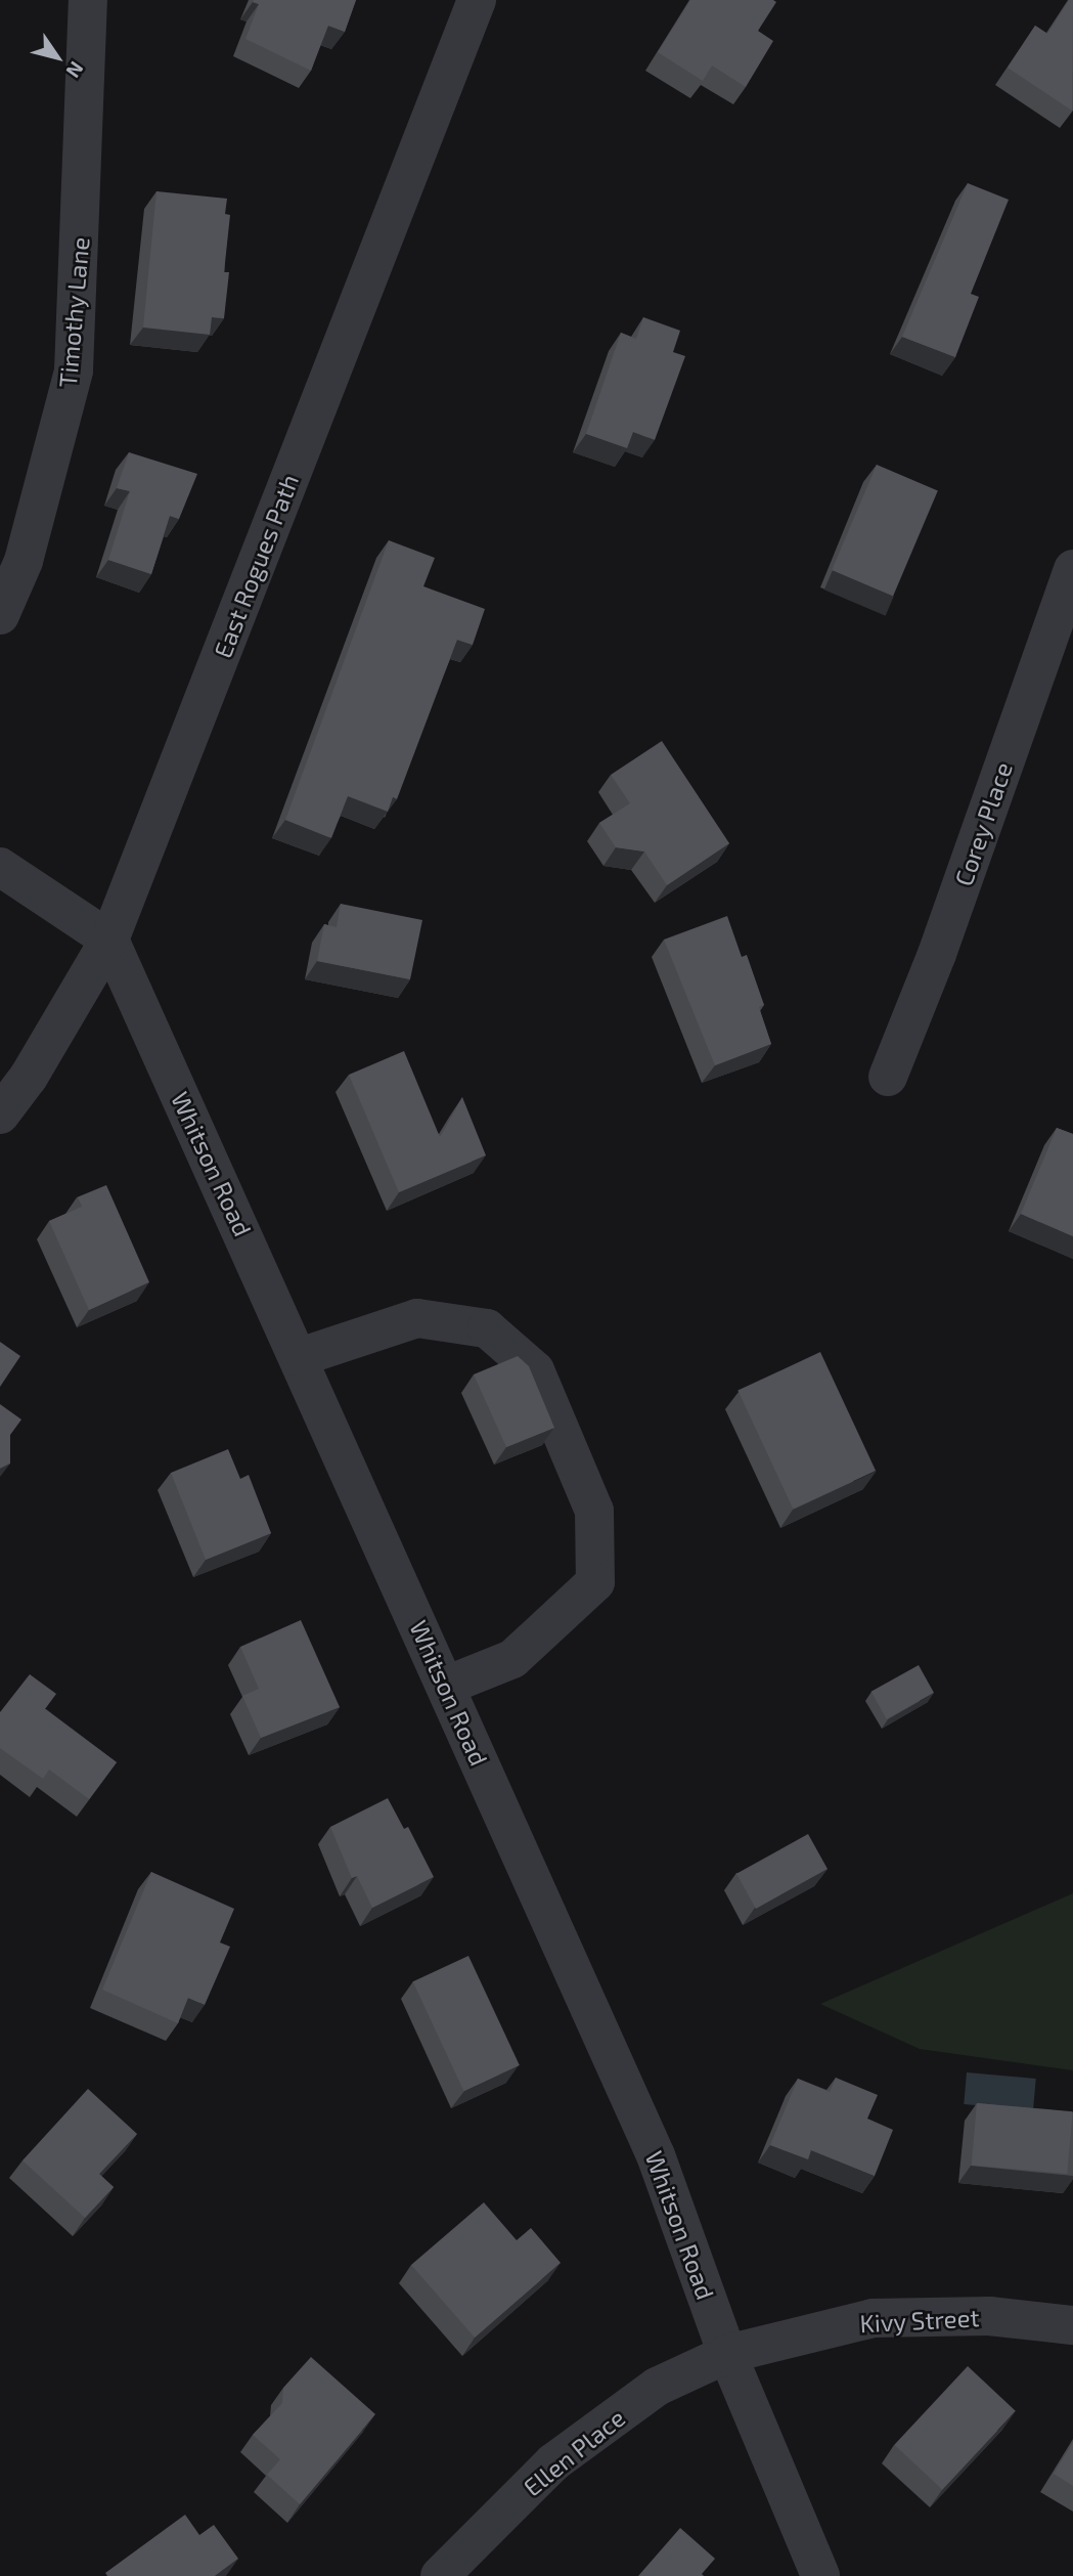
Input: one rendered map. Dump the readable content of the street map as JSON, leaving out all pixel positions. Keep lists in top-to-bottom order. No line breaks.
{"streets":{"street":["Timothy Lane","East Rogues Path","Corey Place","Whitson Road","Kivy Street","Ellen Place"]},"crossings":[["East Rogues Path","Whitson Road"],["Whitson Road","Kivy Street"],["Whitson Road","Ellen Place"],["Kivy Street","Ellen Place"]],"north":"bottom right"}
